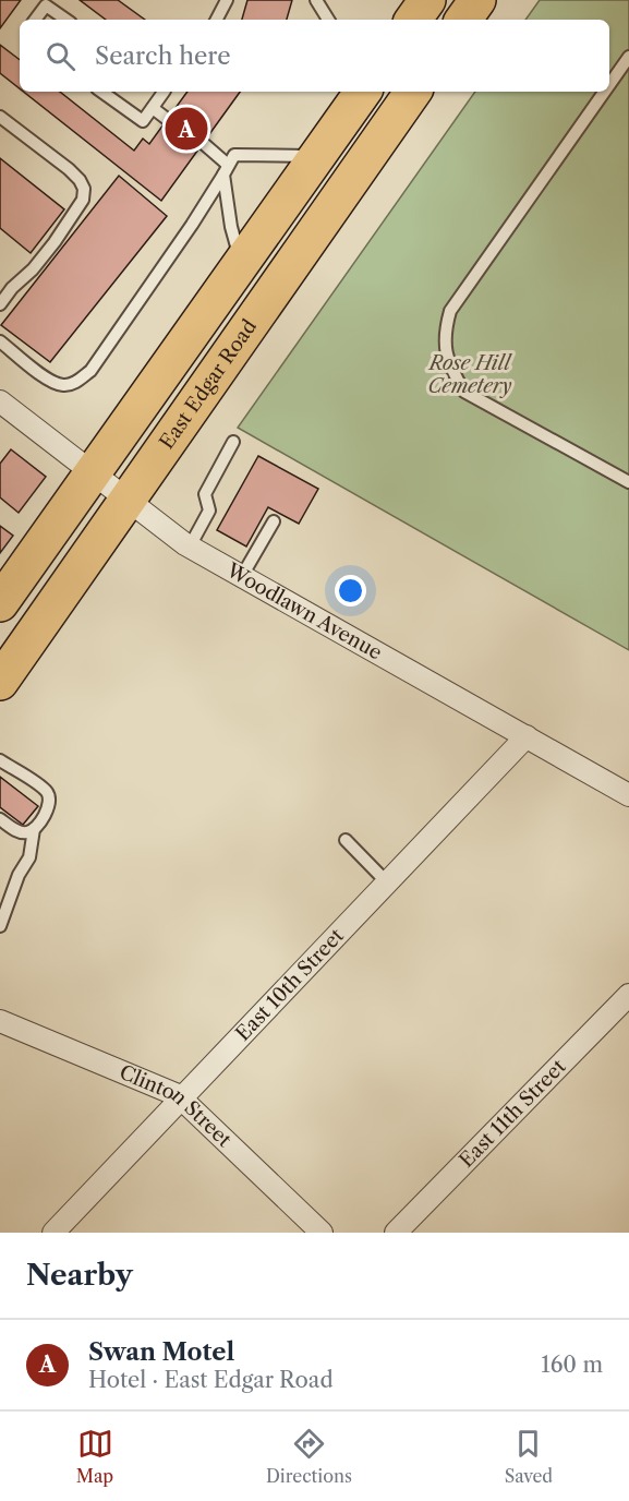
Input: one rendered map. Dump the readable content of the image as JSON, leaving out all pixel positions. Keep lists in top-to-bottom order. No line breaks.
{"streets":{"highway":["East Edgar Road"],"street":["Woodlawn Avenue","East 10th Street","Clinton Street","East 11th Street"]},"crossings":[["East Edgar Road","Woodlawn Avenue"],["Woodlawn Avenue","East 10th Street"],["East 10th Street","Clinton Street"]],"parks":["Rose Hill Cemetery"],"page":{"search":"Search here","pins":"A","heading":"Nearby","list":[{"mark":"A","name":"Swan Motel","note":"Hotel · East Edgar Road","value":"160 m"}],"nav":["Map","Directions","Saved"]}}
